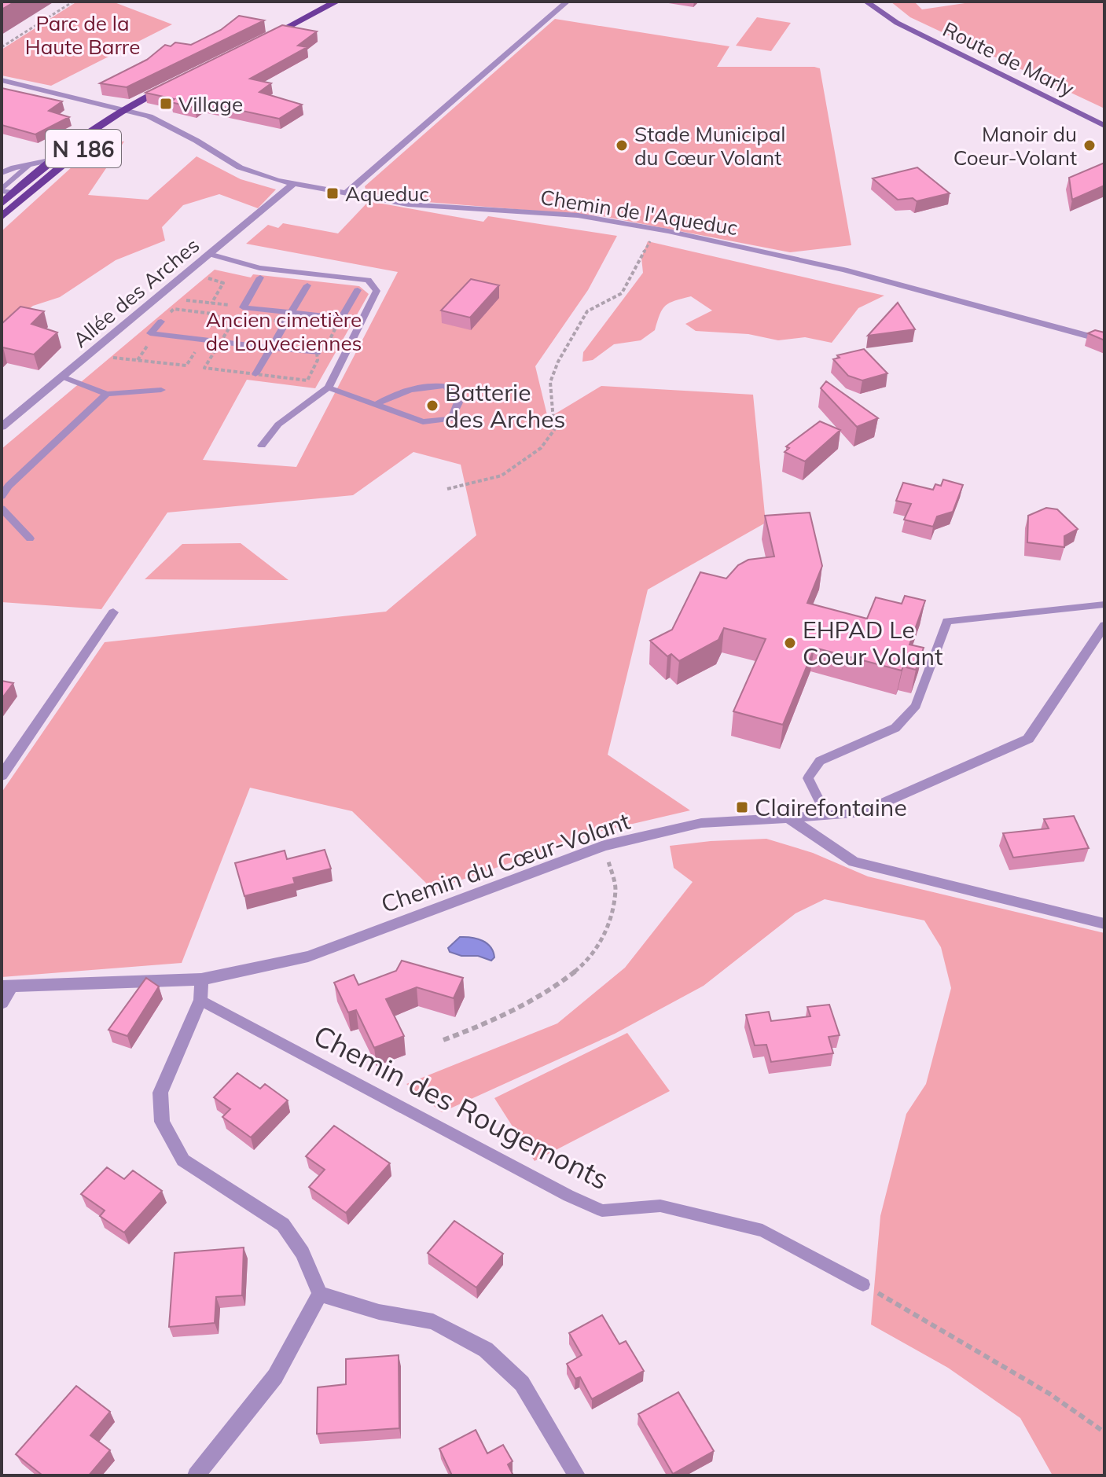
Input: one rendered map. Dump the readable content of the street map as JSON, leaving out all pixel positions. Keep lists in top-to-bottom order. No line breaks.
{"streets":{"main road":["Route de Marly","N 186"],"street":["Chemin de l'Aqueduc","Allée des Arches","Chemin du Cœur-Volant"],"lane":["Chemin des Rougemonts"]},"crossings":[["N 186","Chemin de l'Aqueduc"],["Chemin de l'Aqueduc","Allée des Arches"]],"parks":["Parc de la Haute Barre","Ancien cimetière de Louveciennes"],"places":{"transit":["Village","Aqueduc","Clairefontaine"],"other":["Stade Municipal du Cœur Volant","Manoir du Coeur-Volant","Batterie des Arches","EHPAD Le Coeur Volant"]}}
